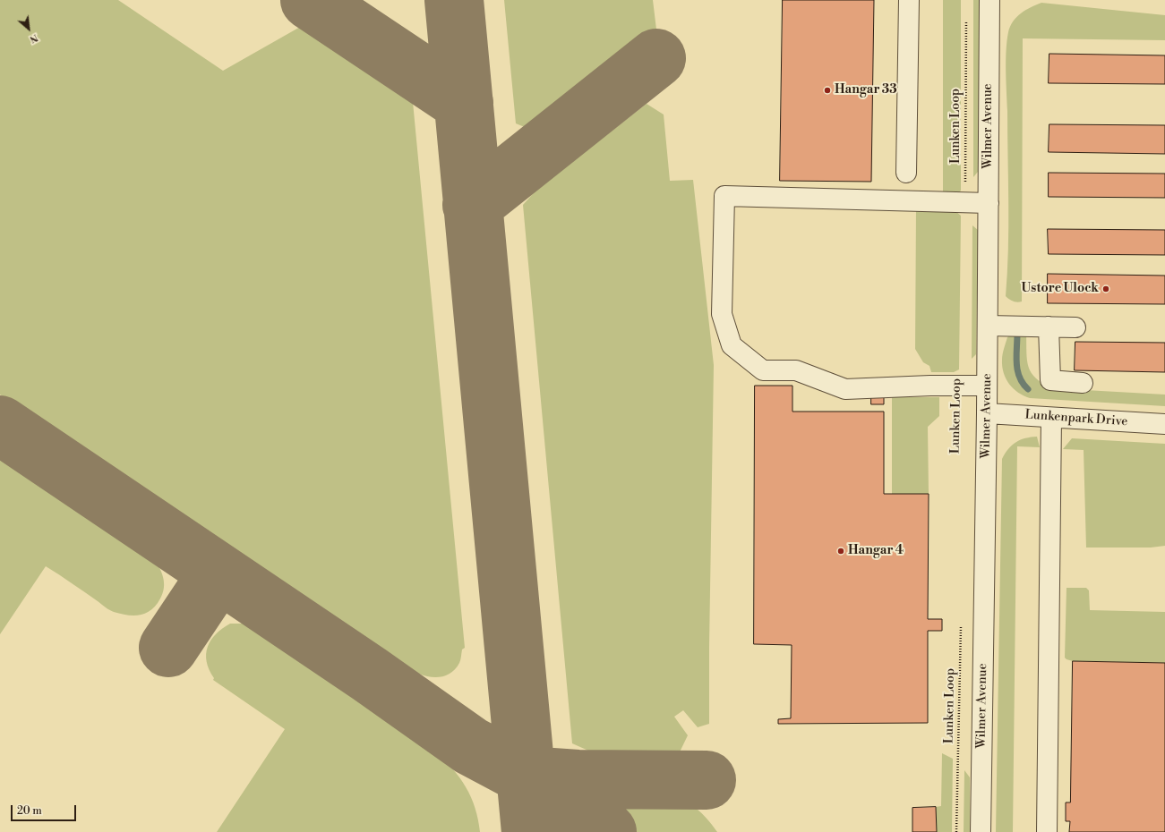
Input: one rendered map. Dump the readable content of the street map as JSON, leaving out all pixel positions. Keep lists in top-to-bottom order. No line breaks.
{"streets":{"street":["Wilmer Avenue","Lunkenpark Drive"],"path":["Lunken Loop"]},"crossings":[["Wilmer Avenue","Lunkenpark Drive"]],"places":["Hangar 33","Ustore Ulock","Hangar 4"],"scale_bar":"20 m","north":"bottom right"}
